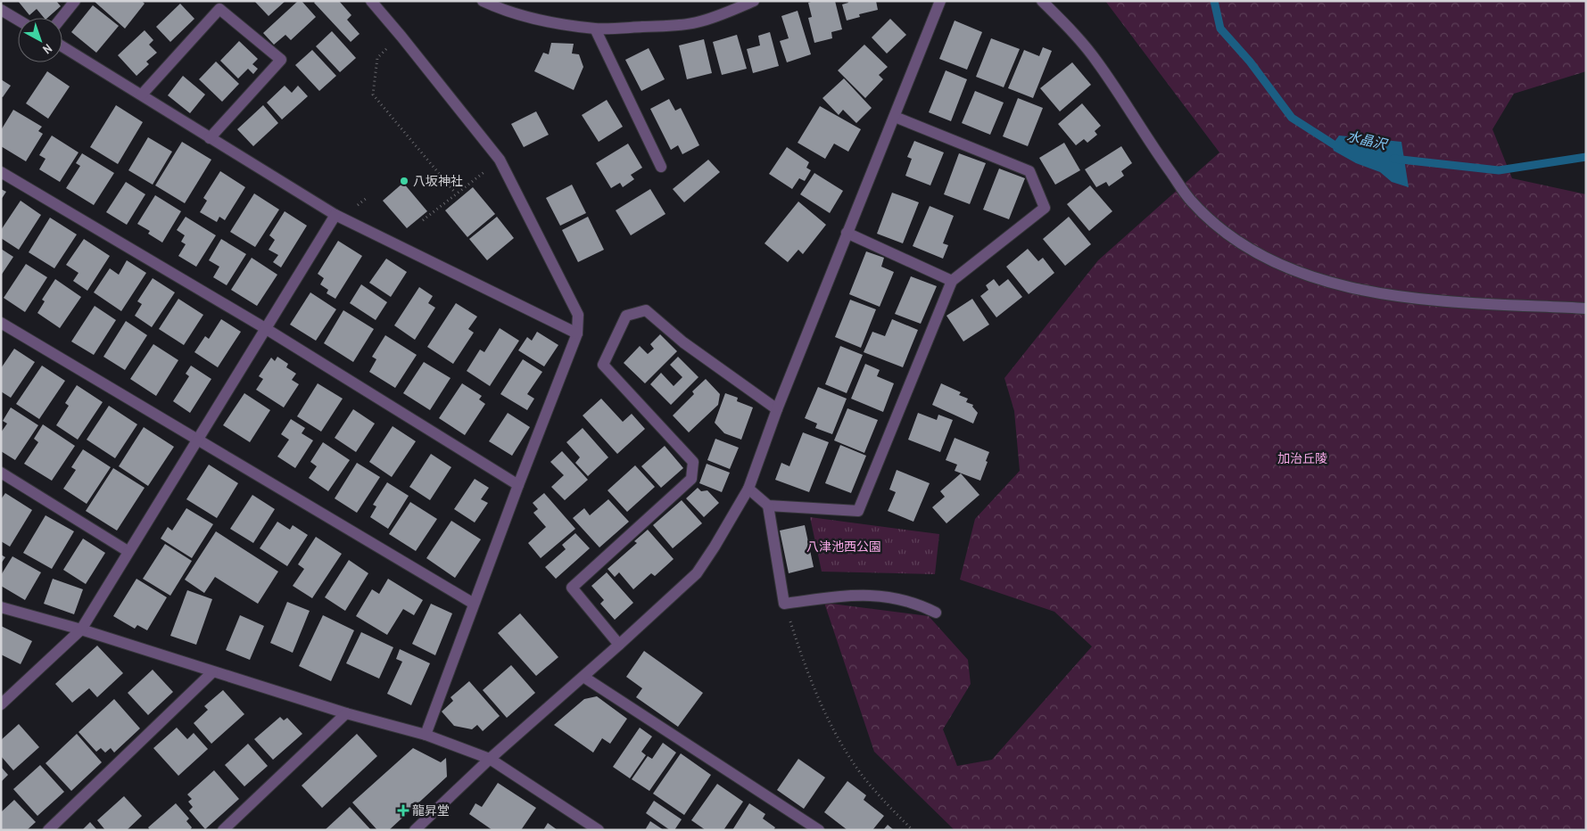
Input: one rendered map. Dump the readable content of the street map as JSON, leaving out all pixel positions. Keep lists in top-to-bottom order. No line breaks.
{"water":["水晶沢"],"parks":["加治丘陵","八津池西公園"],"places":{"other":["八坂神社"],"health":["龍昇堂"]},"north":"bottom right"}
